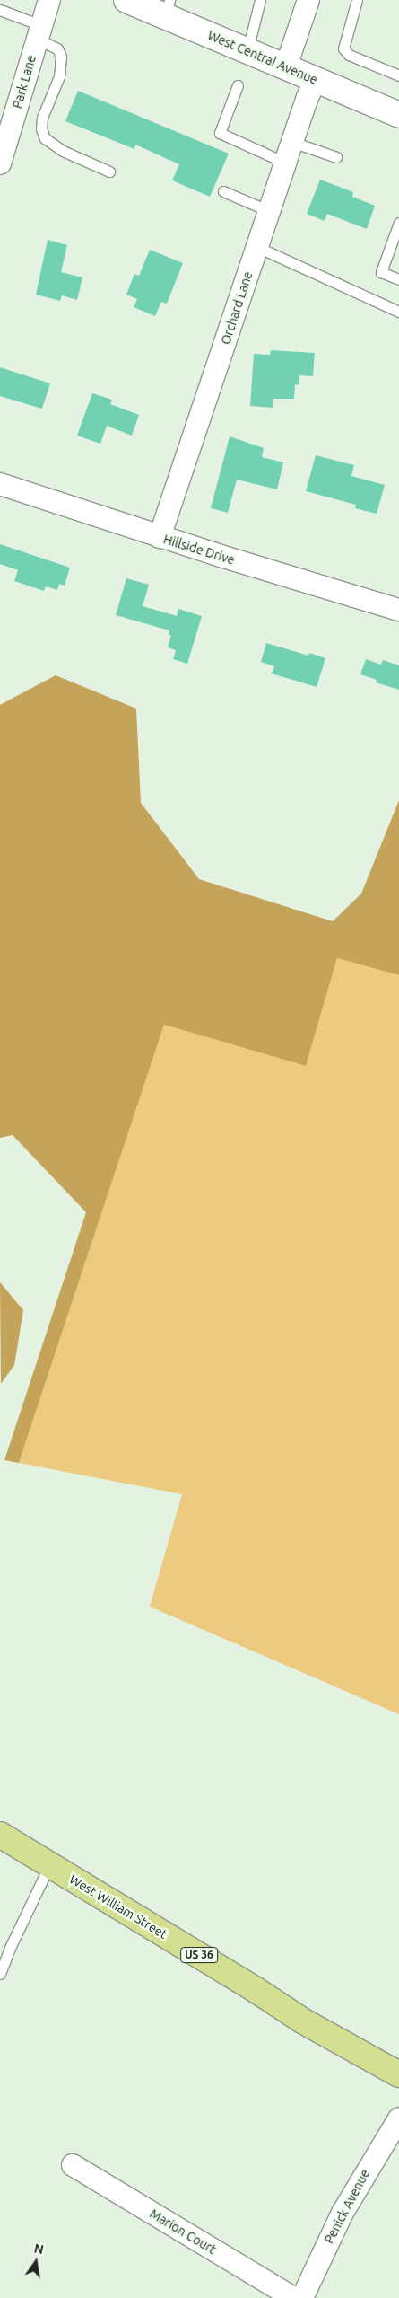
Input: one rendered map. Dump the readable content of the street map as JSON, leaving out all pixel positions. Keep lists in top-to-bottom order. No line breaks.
{"streets":{"highway":["West William Street","US 36"],"main road":["West Central Avenue"],"street":["Park Lane","Orchard Lane","Hillside Drive","Penick Avenue","Marion Court"]},"crossings":[["West Central Avenue","Orchard Lane"],["Orchard Lane","Hillside Drive"]],"north":"top"}
